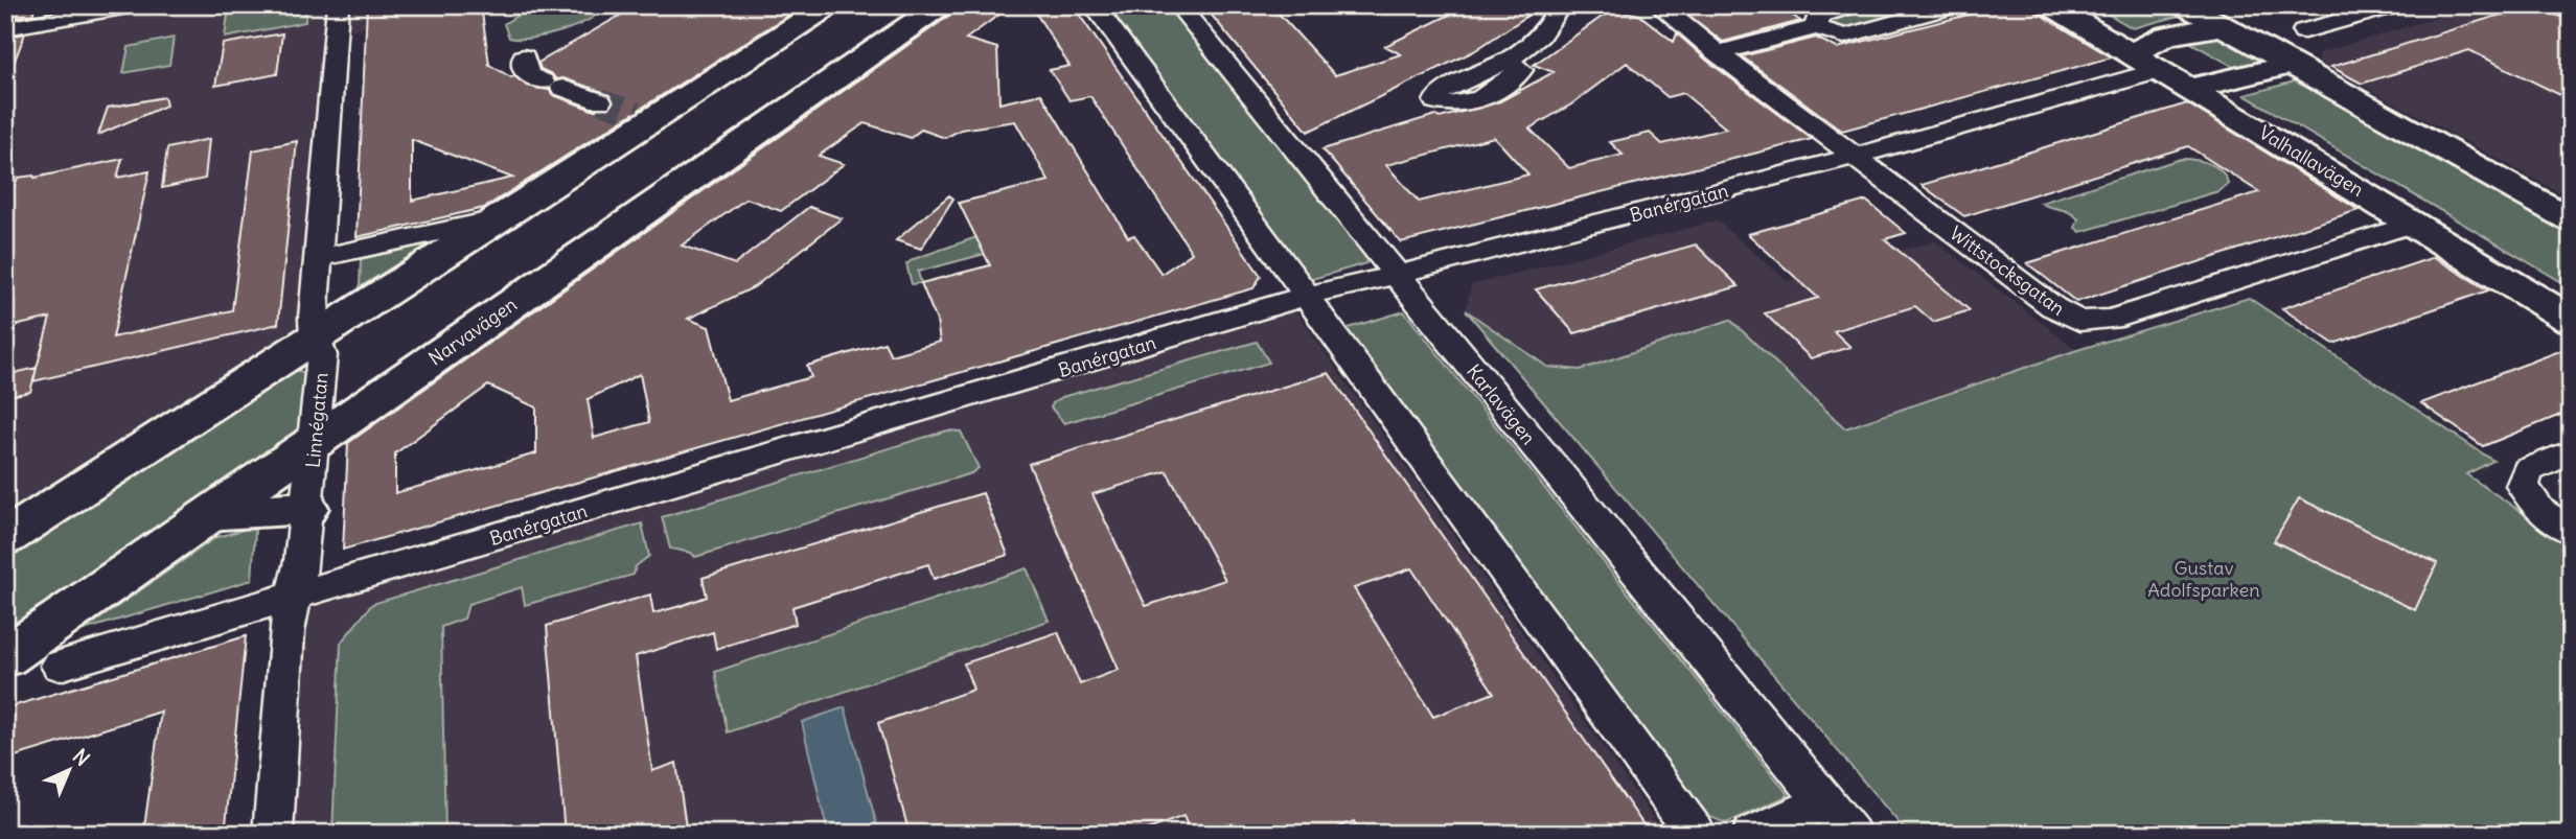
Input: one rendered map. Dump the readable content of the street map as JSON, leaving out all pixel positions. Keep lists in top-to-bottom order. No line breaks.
{"streets":{"street":["Valhallavägen","Banérgatan","Wittstocksgatan","Narvavägen","Karlavägen","Linnégatan"]},"crossings":[["Valhallavägen","Banérgatan"],["Valhallavägen","Wittstocksgatan"],["Banérgatan","Wittstocksgatan"],["Banérgatan","Karlavägen"],["Banérgatan","Linnégatan"],["Narvavägen","Linnégatan"]],"parks":["Gustav Adolfsparken"],"north":"top right"}
